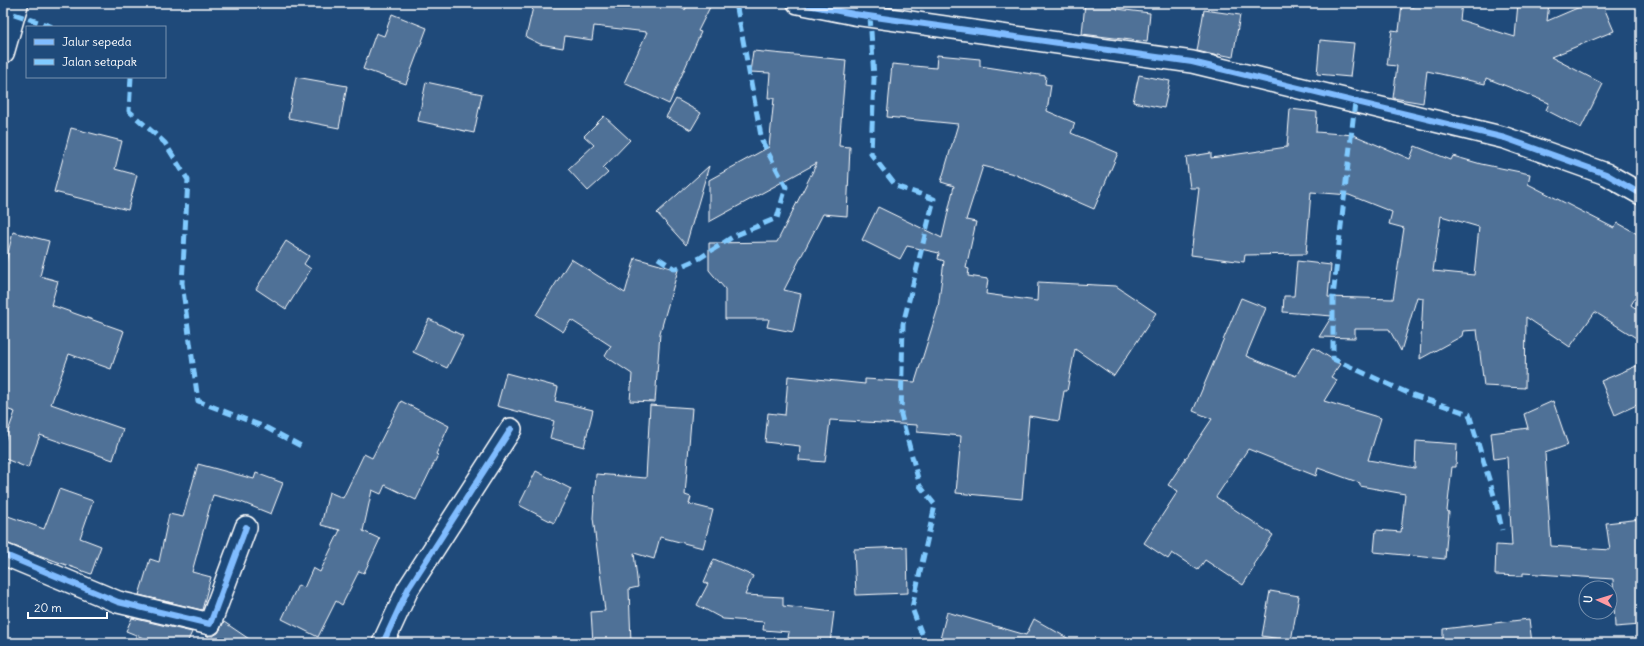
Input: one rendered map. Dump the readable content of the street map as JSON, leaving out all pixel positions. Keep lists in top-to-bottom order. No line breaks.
{"legend":["Jalur sepeda","Jalan setapak"],"scale_bar":"20 m","north":"left"}
